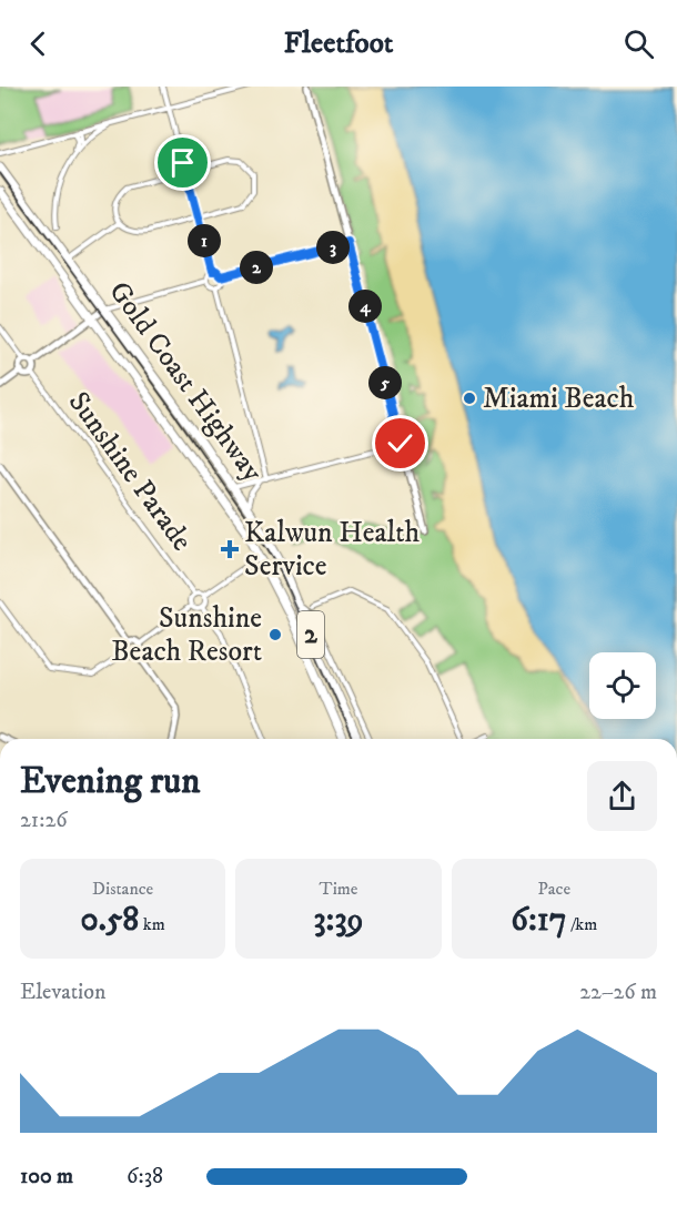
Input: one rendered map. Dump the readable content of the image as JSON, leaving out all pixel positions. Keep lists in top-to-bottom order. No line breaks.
{"streets":{"highway":["Gold Coast Highway","2"],"street":["Sunshine Parade"]},"places":{"other":["Miami Beach","Sunshine Beach Resort"],"health":["Kalwun Health Service"]},"page":{"header":"Fleetfoot","pins":["1","3","2","4","5"],"heading":["Evening run","21:26"],"stats":[["Distance","0.58 km"],["Time","3:39"],["Pace","6:17 /km"]],"chart":["Elevation","22–26 m"],"list":[{"name":"100 m","note":"6:38"}]}}
